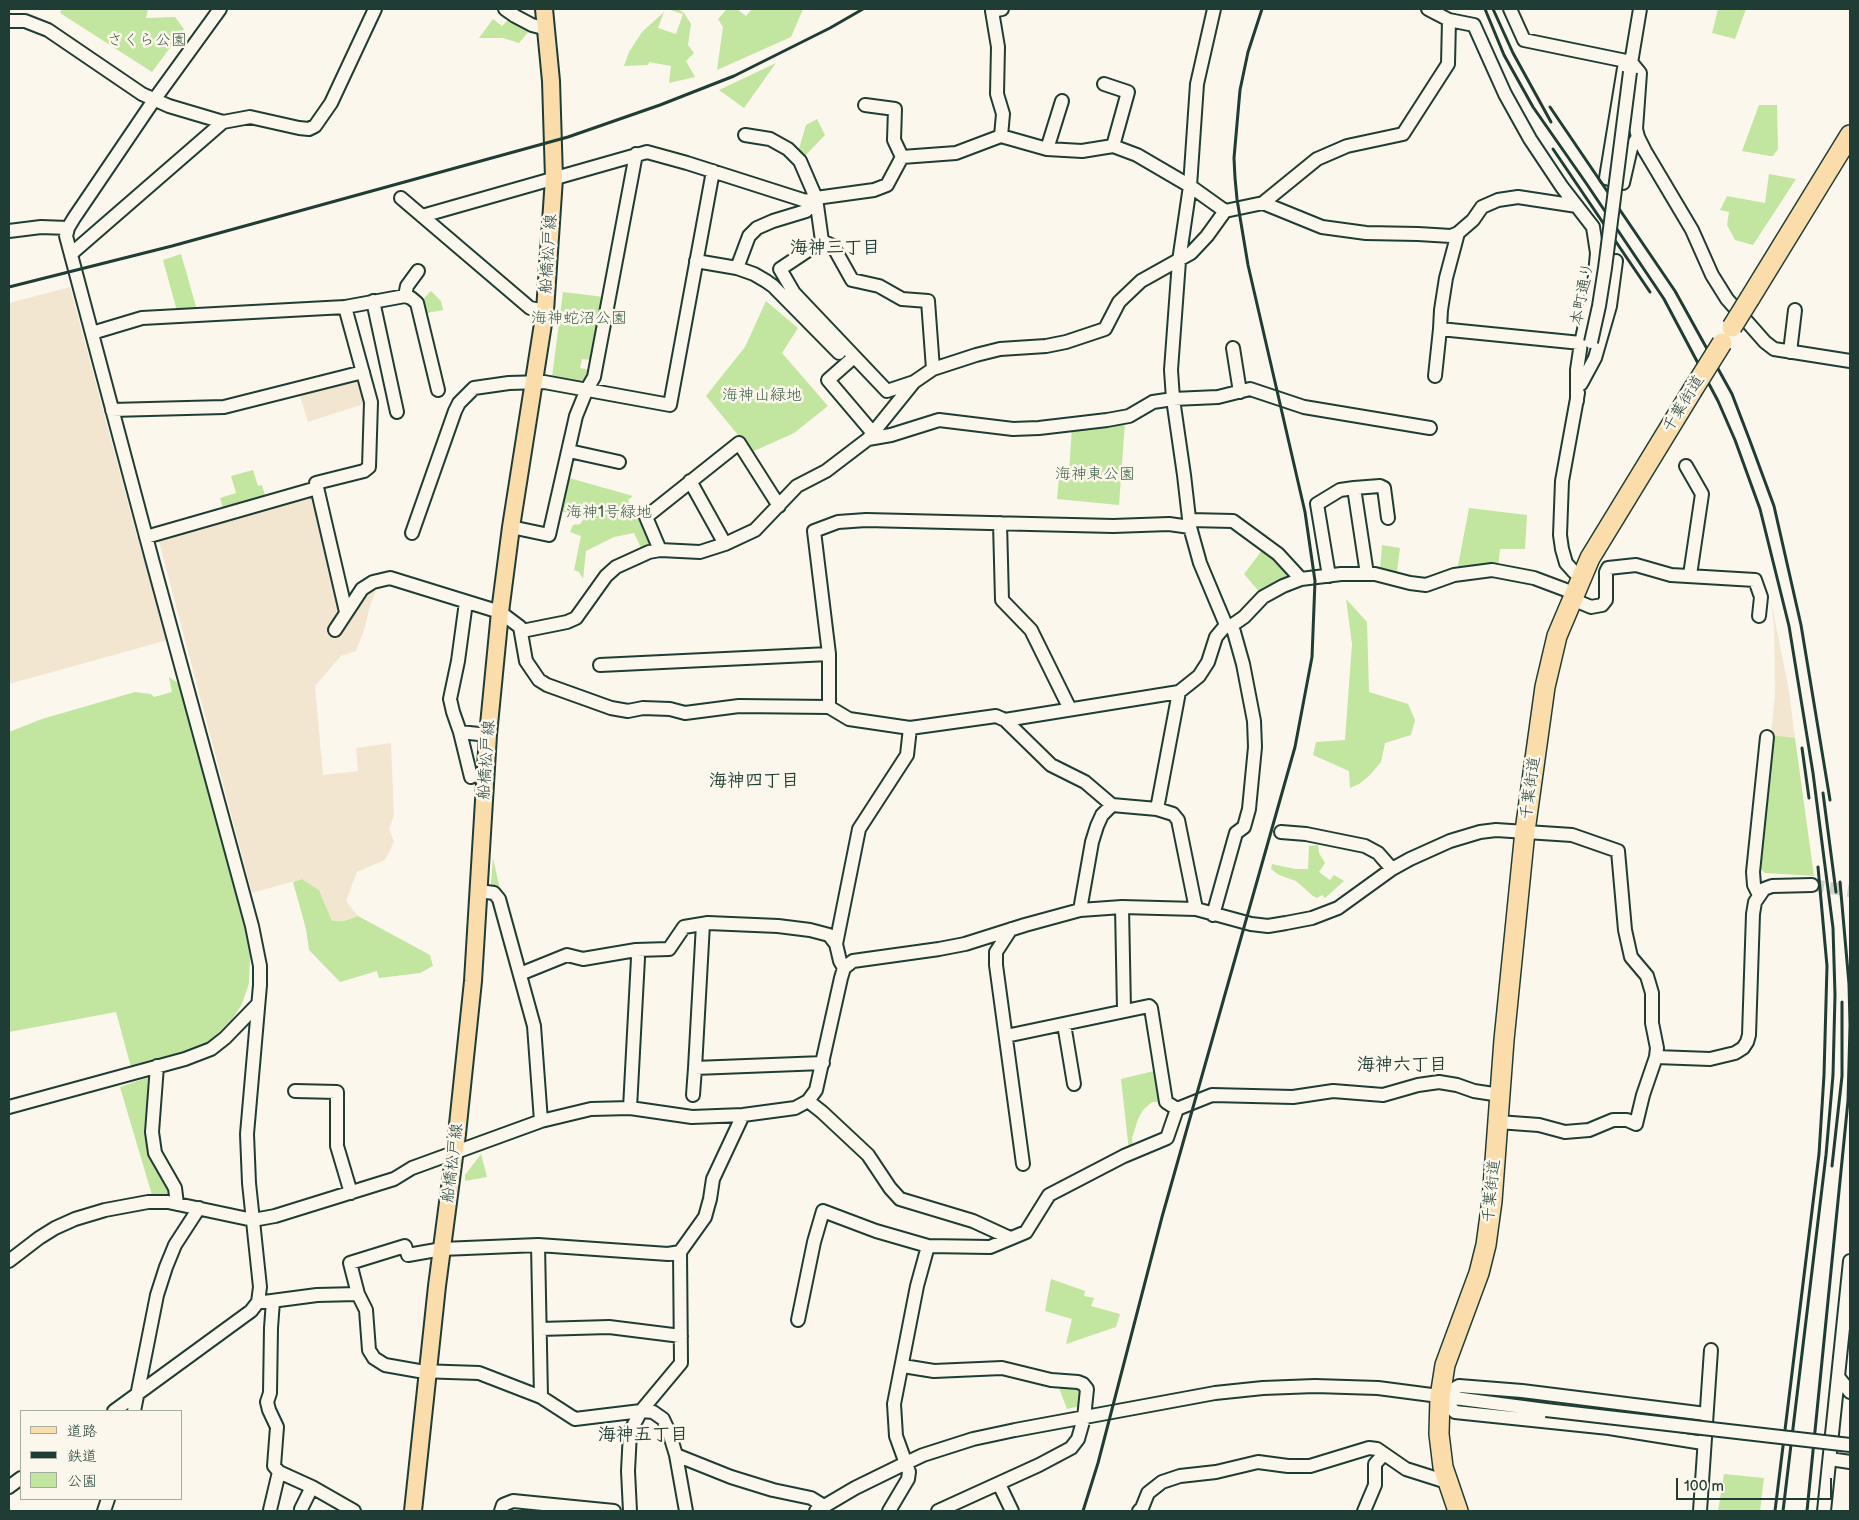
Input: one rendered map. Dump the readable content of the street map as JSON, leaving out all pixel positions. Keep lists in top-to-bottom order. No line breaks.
{"streets":{"highway":["千葉街道"],"main road":["船橋松戸線"],"street":["本町通り"]},"crossings":[["本町通り","千葉街道"]],"districts":["海神三丁目","海神四丁目","海神六丁目","海神五丁目"],"parks":["さくら公園","海神蛇沼公園","海神山緑地","海神東公園","海神1号緑地"],"legend":["道路","鉄道","公園"],"scale_bar":"100 m"}
